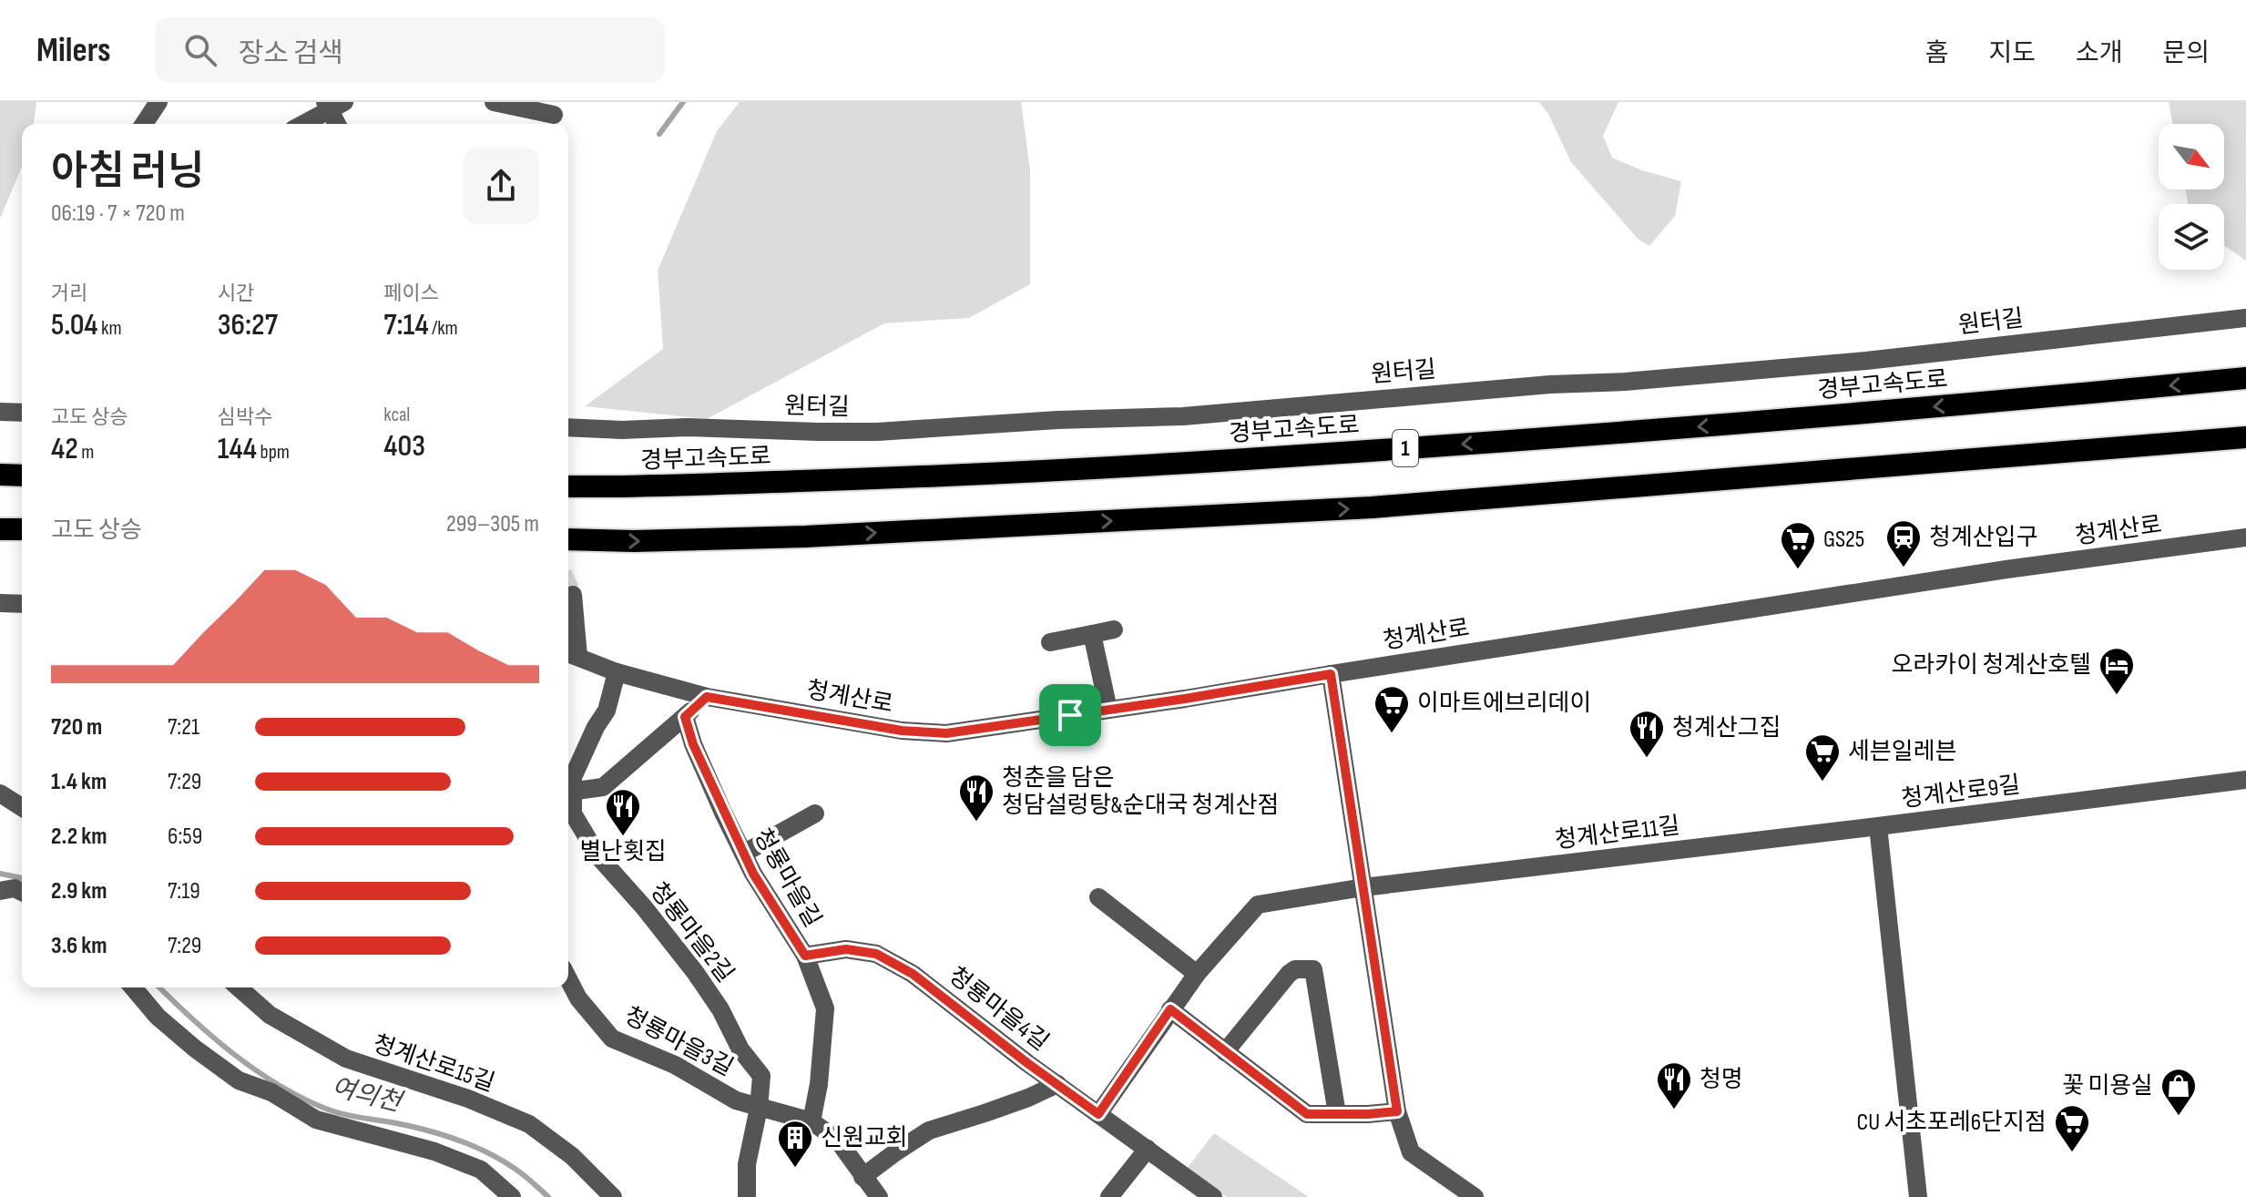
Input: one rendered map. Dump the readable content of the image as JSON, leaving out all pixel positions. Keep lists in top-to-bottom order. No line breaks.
{"streets":{"highway":["경부고속도로","1"],"street":["원터길","청계산로","청계산로9길","청계산로11길","청룡마을길","청룡마을2길","청룡마을4길","청룡마을3길","청계산로15길"]},"crossings":[["청계산로9길","청계산로11길"],["청룡마을길","청룡마을4길"],["청룡마을길","청룡마을3길"],["청룡마을2길","청룡마을3길"]],"water":["여의천"],"places":{"station":["청계산입구"],"supermarket":["GS25","이마트에브리데이","세븐일레븐","CU 서초포레6단지점"],"hotel":["오라카이 청계산호텔"],"restaurant":["청계산그집","청춘을 담은 청담설렁탕&순대국 청계산점","별난횟집","청명"],"shop":["꽃 미용실"],"building":["신원교회"]},"north":"bottom right","page":{"header":"Milers","search":"장소 검색","nav":["홈","지도","소개","문의"],"heading":["아침 러닝","06:19 · 7 × 720 m"],"stats":[["거리","5.04 km"],["시간","36:27"],["페이스","7:14 /km"],["고도 상승","42 m"],["심박수","144 bpm"],["kcal","403"]],"chart":["고도 상승","299–305 m"],"list":[{"name":"720 m","note":"7:21"},{"name":"1.4 km","note":"7:29"},{"name":"2.2 km","note":"6:59"},{"name":"2.9 km","note":"7:19"},{"name":"3.6 km","note":"7:29"}]}}
